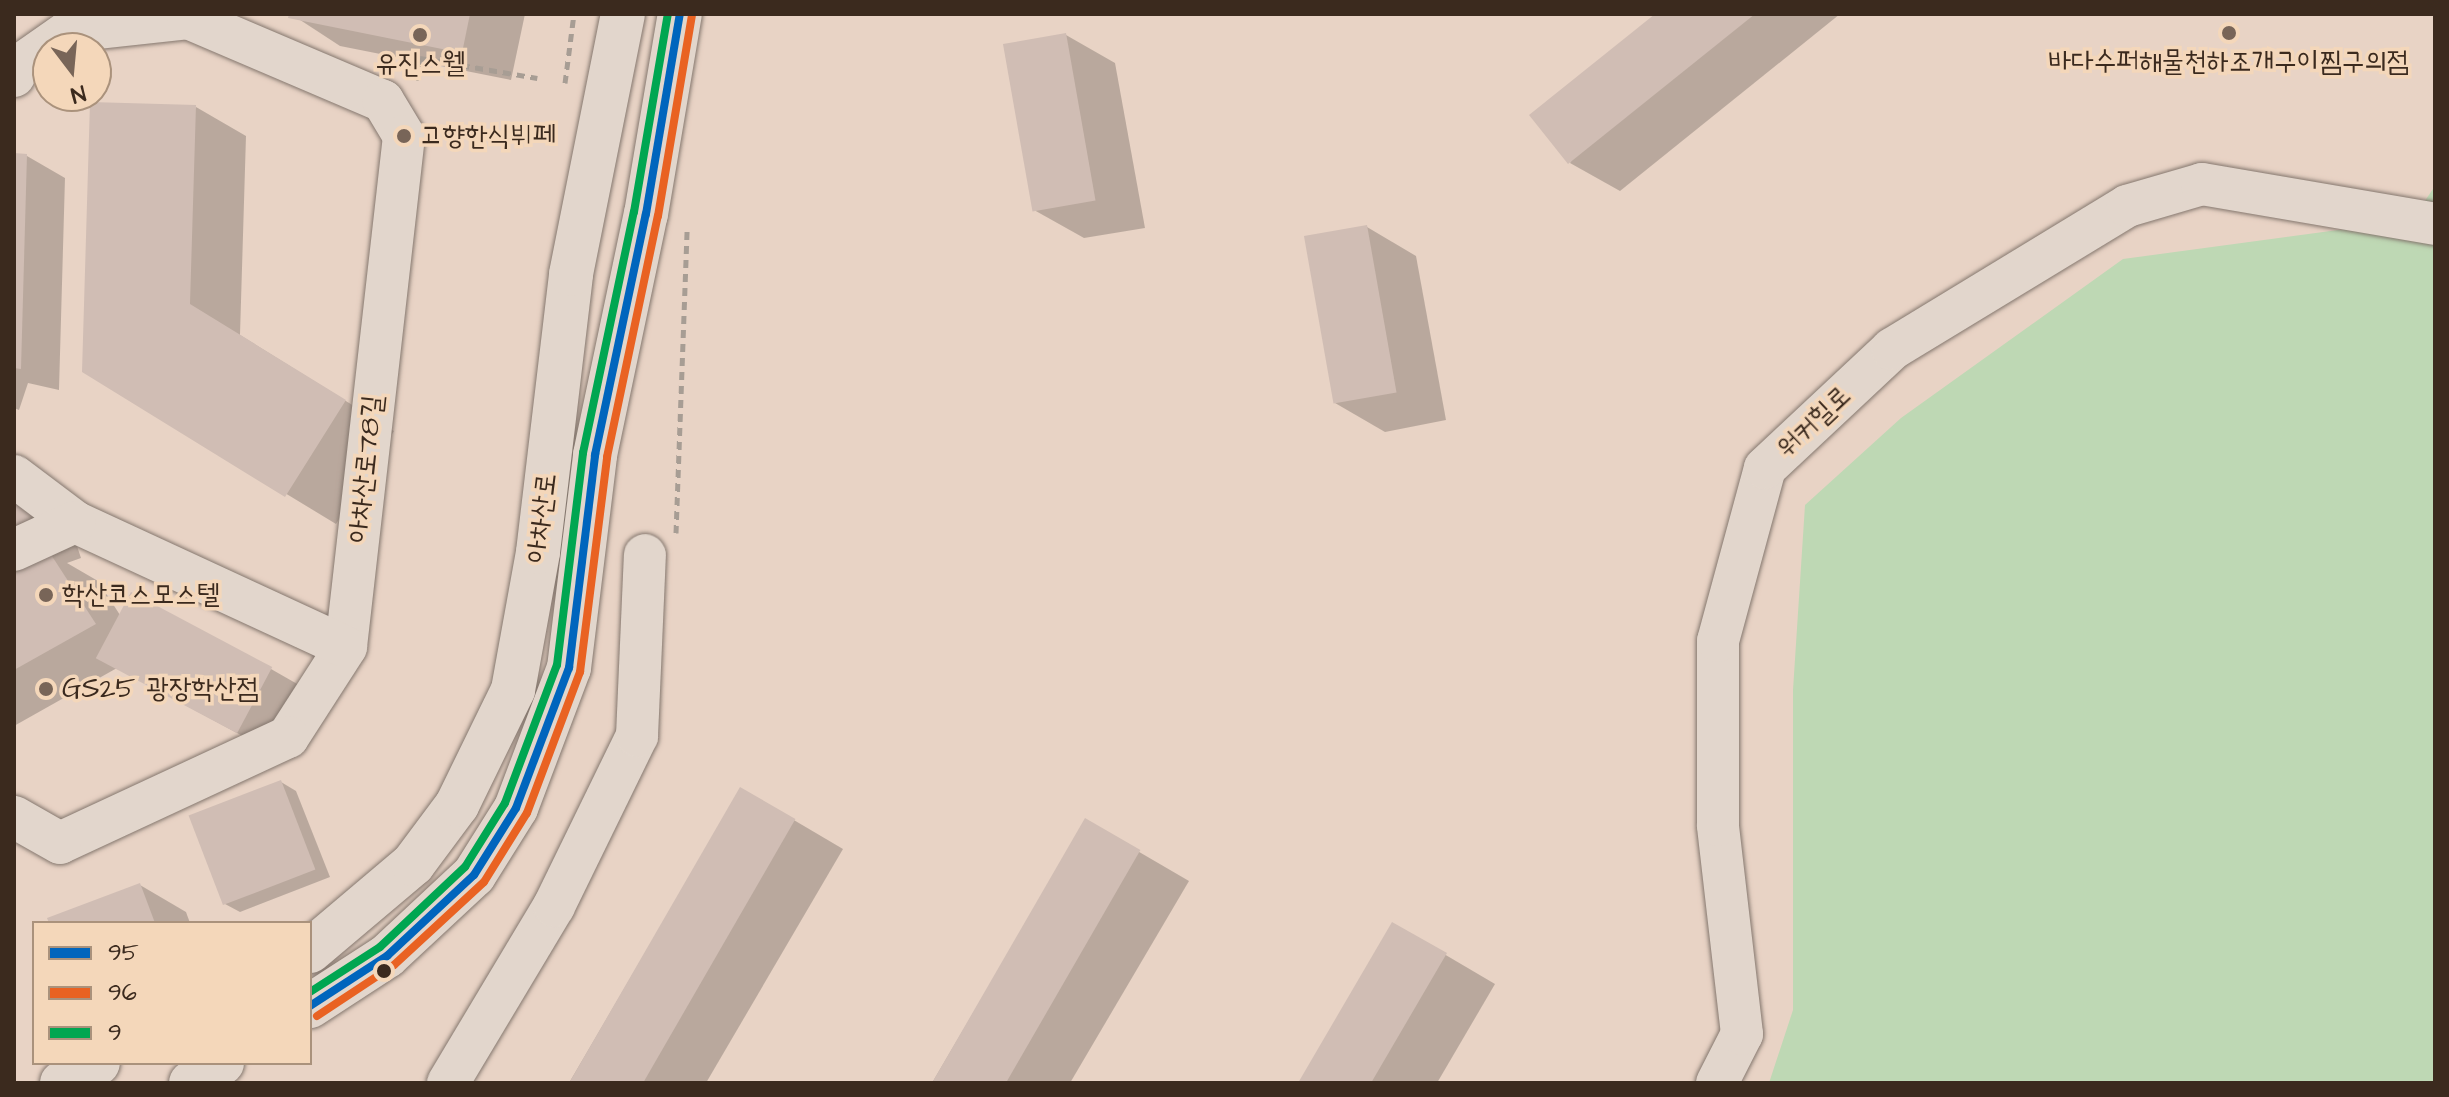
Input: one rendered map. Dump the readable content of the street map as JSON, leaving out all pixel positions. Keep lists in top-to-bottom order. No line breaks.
{"streets":{"main road":["아차산로"],"street":["워커힐로","아차산로78길"]},"places":["바다수퍼해물천하조개구이찜구의점","유진스웰","고향한식뷔페","학산코스모스텔","GS25 광장학산점"],"lines":["transit line 95","transit line 9","transit line 96"],"legend":["95","96","9"],"north":"bottom"}
